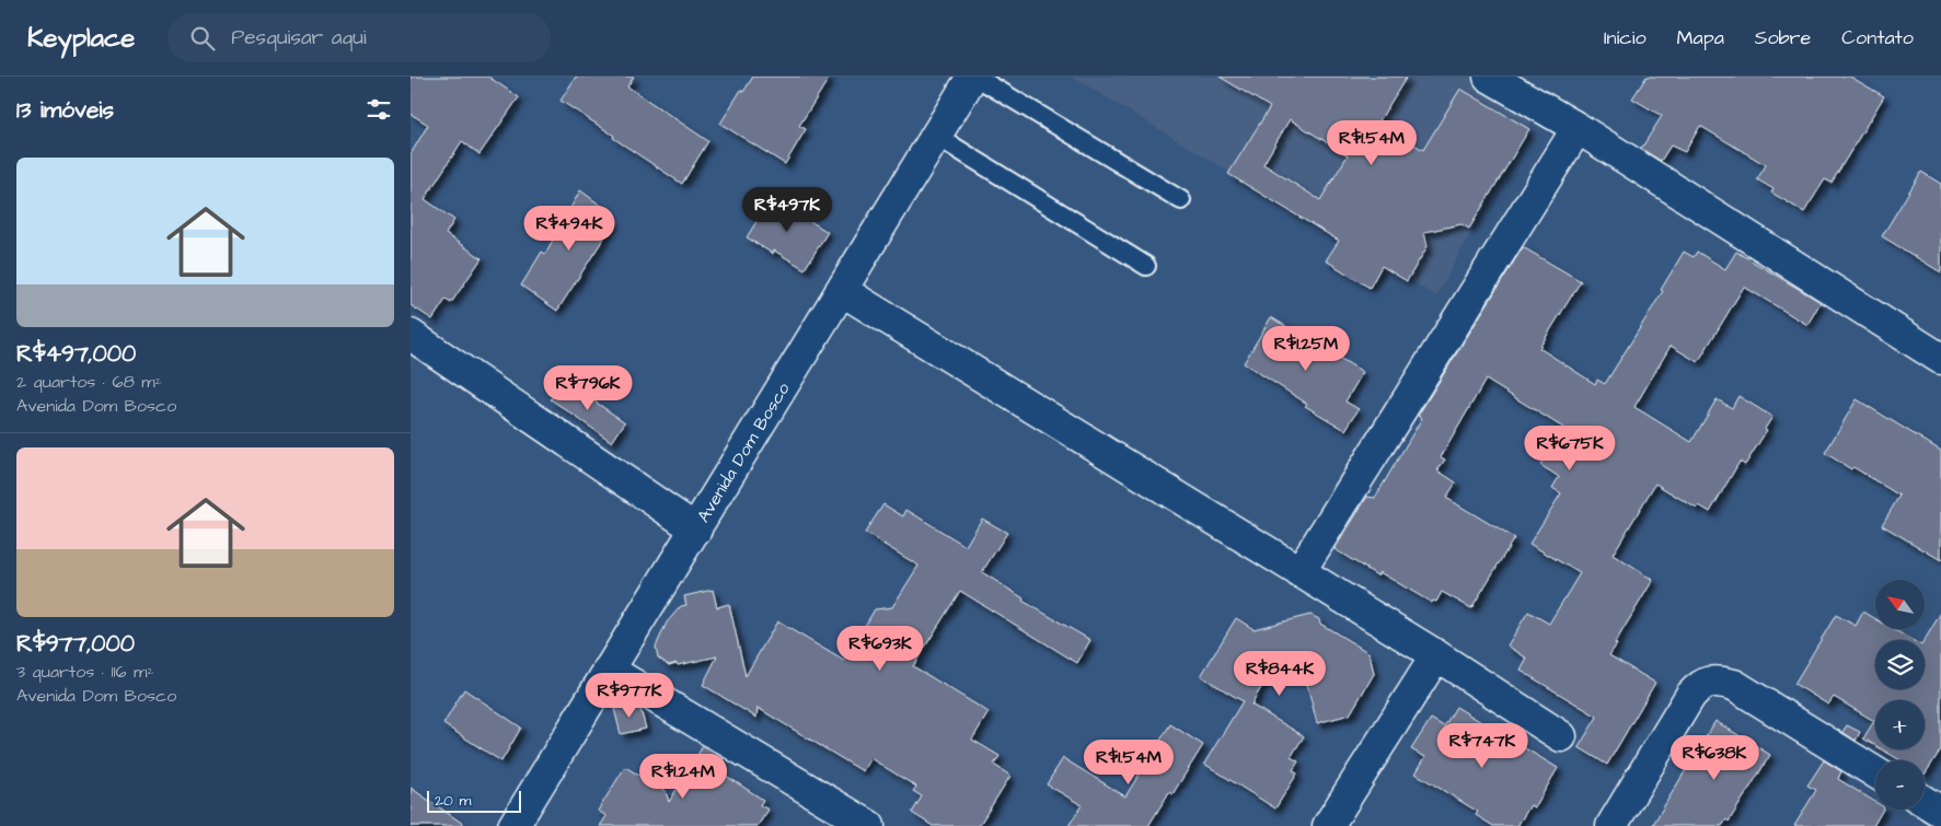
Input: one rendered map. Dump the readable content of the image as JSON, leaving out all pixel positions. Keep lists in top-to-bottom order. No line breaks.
{"streets":{"street":["Avenida Dom Bosco"]},"scale_bar":"20 m","north":"top left","page":{"header":"Keyplace","search":"Pesquisar aqui","nav":["Início","Mapa","Sobre","Contato"],"heading":"13 imóveis","price":["R$1.54M","R$497K","R$494K","R$1.25M","R$796K","R$675K","R$693K","R$844K","R$977K","R$747K","R$638K","R$1.54M","R$1.24M"],"list":[{"name":"R$497,000","note":"2 quartos · 68 m² · Avenida Dom Bosco"},{"name":"R$977,000","note":"3 quartos · 116 m² · Avenida Dom Bosco"}],"map_buttons":["+","−"],"scale":"20 m"}}
